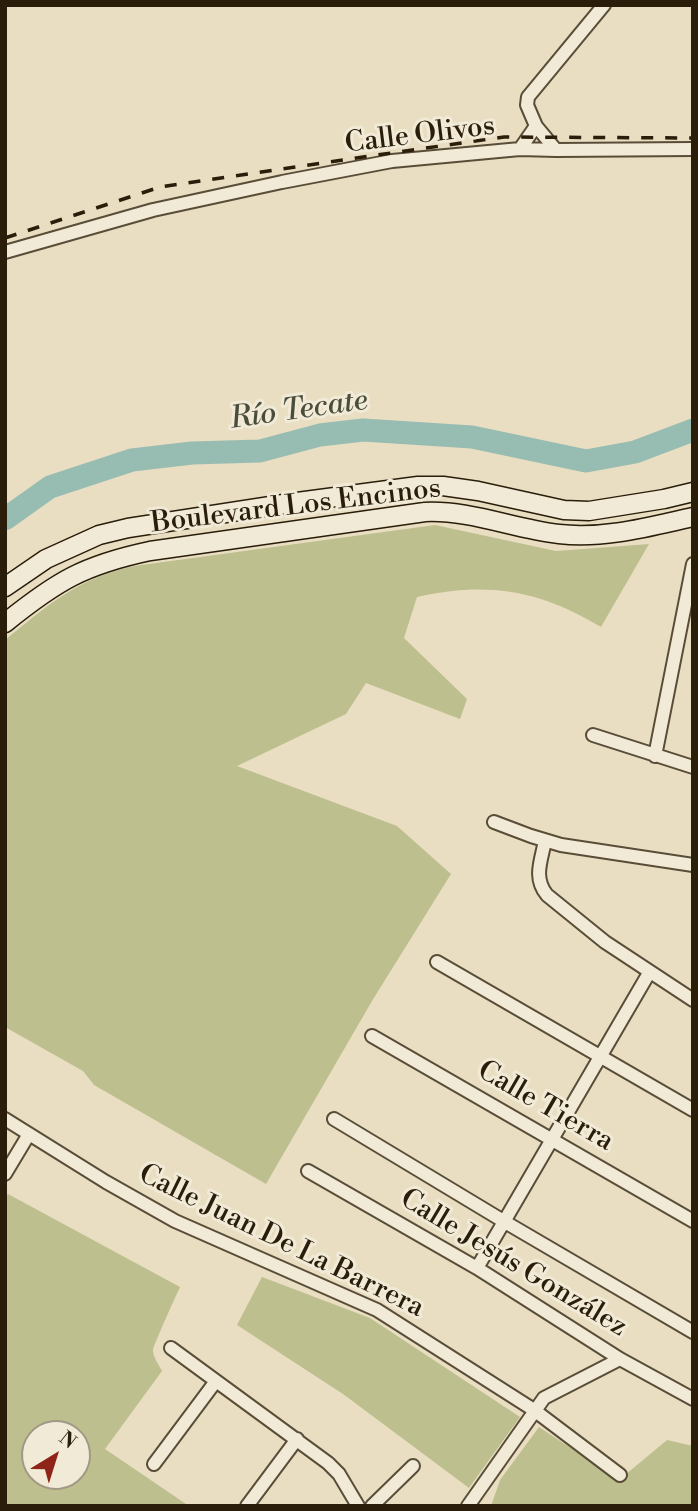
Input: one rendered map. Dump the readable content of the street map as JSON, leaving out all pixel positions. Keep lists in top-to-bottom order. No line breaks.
{"streets":{"main road":["Boulevard Los Encinos"],"street":["Calle Olivos","Calle Tierra","Calle Juan De La Barrera","Calle Jesús González"]},"water":["Río Tecate"],"north":"top right"}
